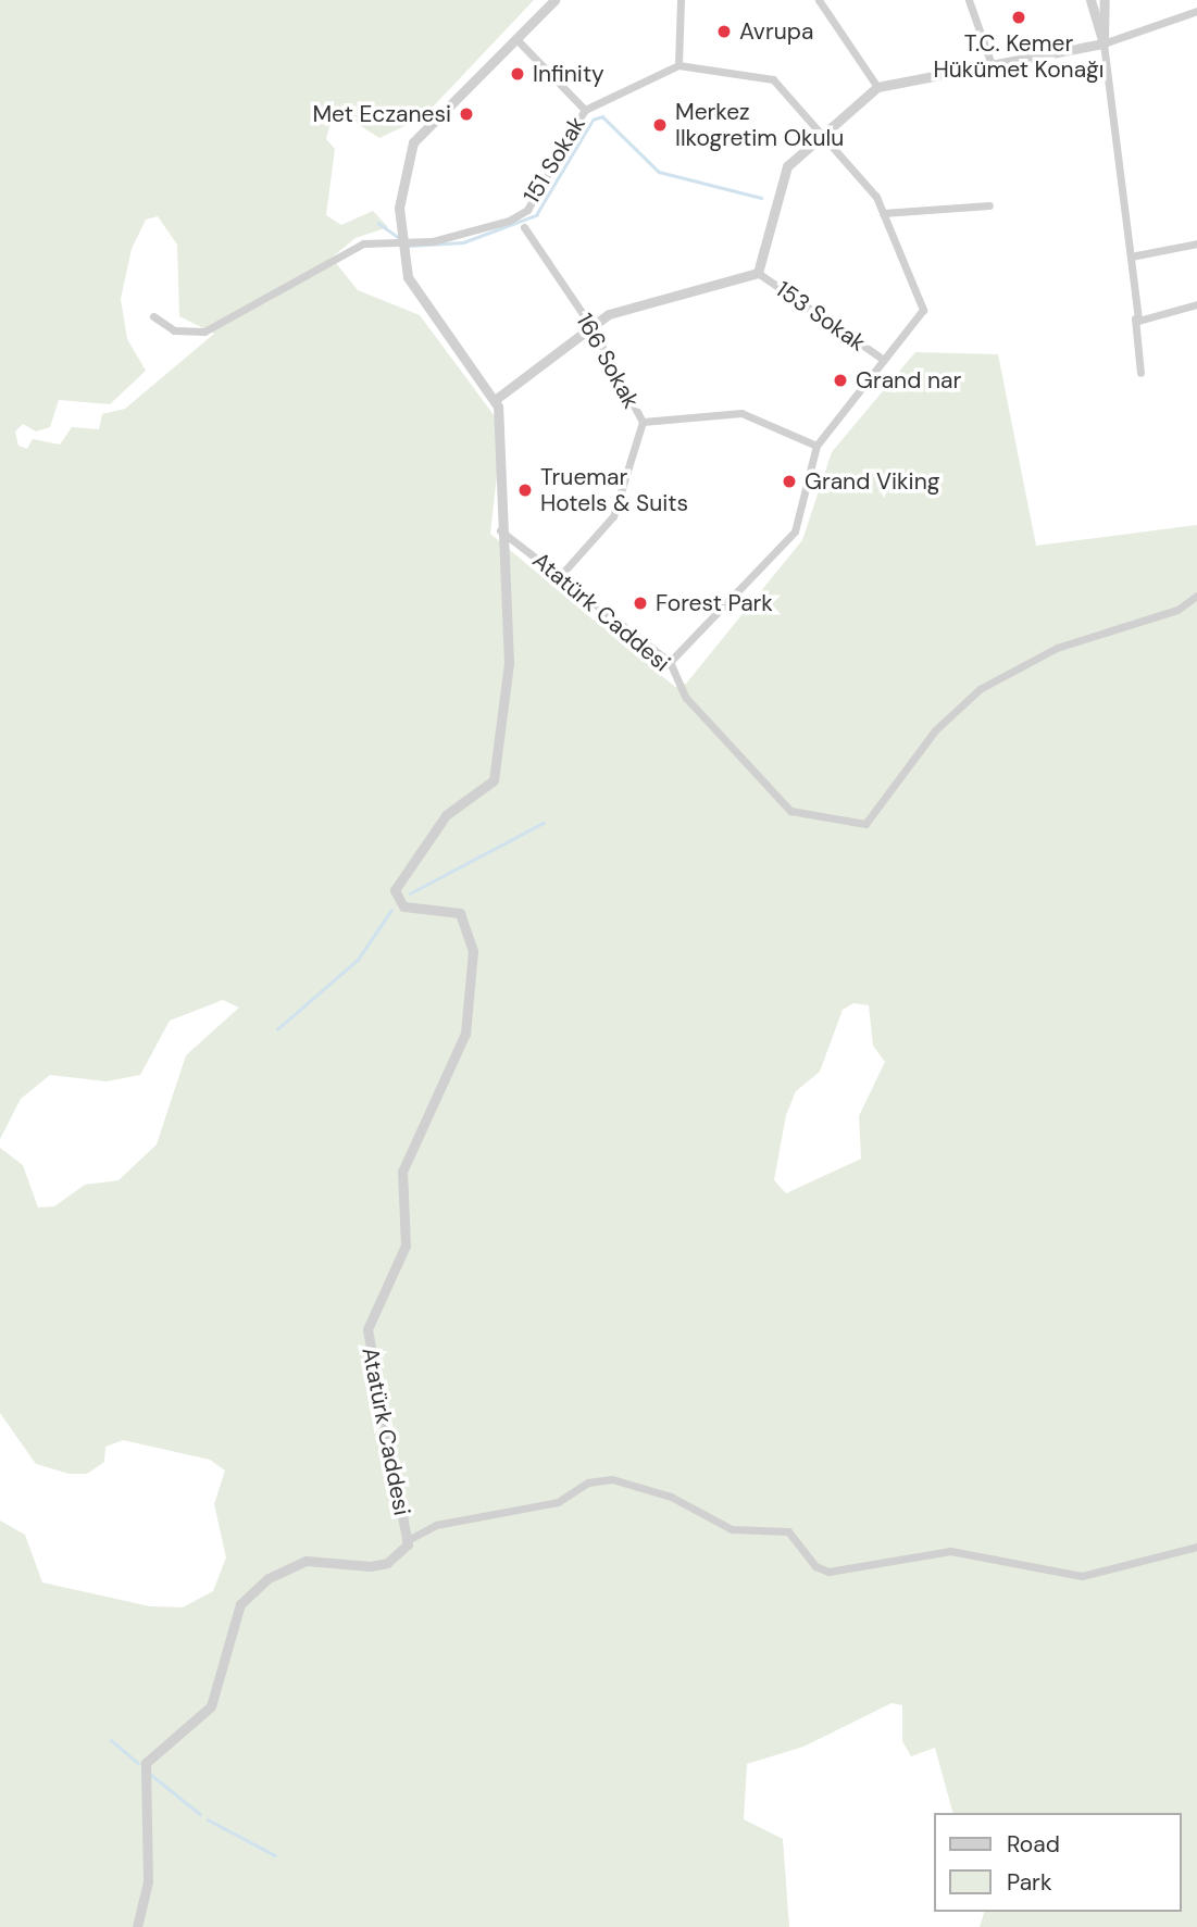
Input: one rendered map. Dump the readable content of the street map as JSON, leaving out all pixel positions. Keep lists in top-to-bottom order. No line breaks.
{"streets":{"street":["151 Sokak","153 Sokak","166 Sokak","Atatürk Caddesi"]},"crossings":[["151 Sokak","Atatürk Caddesi"],["166 Sokak","Atatürk Caddesi"]],"places":["T.C. Kemer Hükümet Konağı","Avrupa","Infinity","Met Eczanesi","Merkez Ilkogretim Okulu","Grand nar","Grand Viking","Truemar Hotels & Suits","Forest Park"],"legend":["Road","Park"]}
